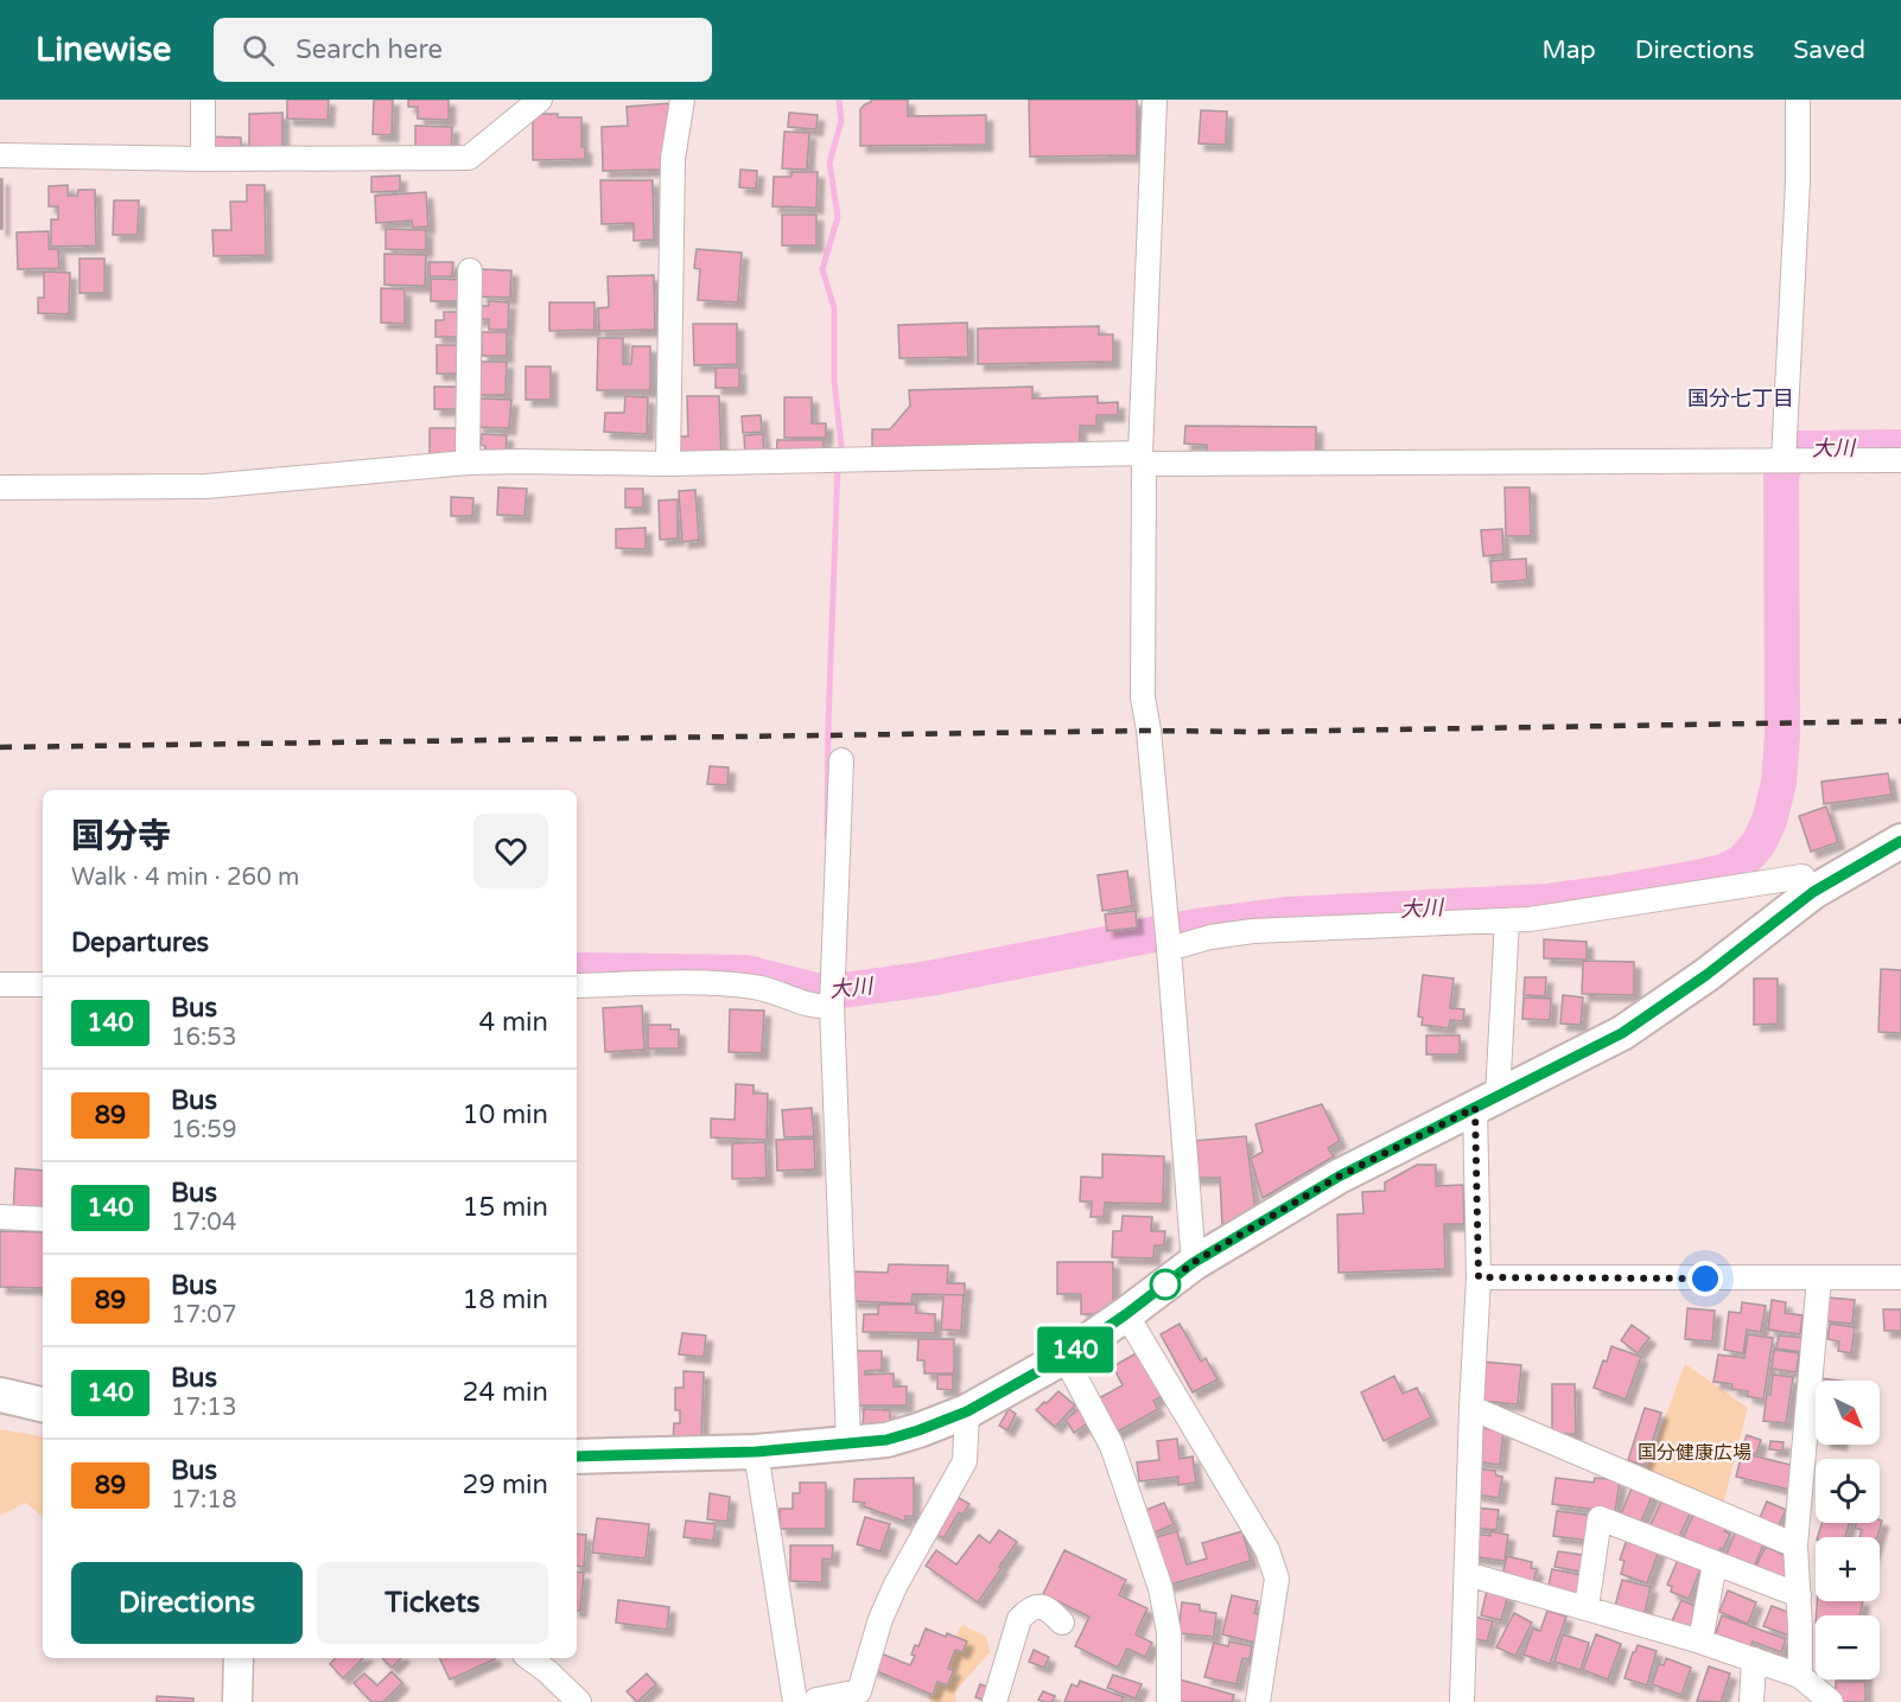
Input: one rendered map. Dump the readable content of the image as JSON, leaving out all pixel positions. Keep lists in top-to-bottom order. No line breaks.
{"districts":["国分七丁目"],"water":["大川"],"parks":["国分健康広場"],"lines":["bus line 140"],"north":"bottom right","page":{"header":"Linewise","search":"Search here","nav":["Map","Directions","Saved"],"on_map":"140","heading":[["国分寺","Walk · 4 min · 260 m"],"Departures"],"list":[{"mark":"140","name":"Bus","note":"16:53","value":"4 min"},{"mark":"89","name":"Bus","note":"16:59","value":"10 min"},{"mark":"140","name":"Bus","note":"17:04","value":"15 min"},{"mark":"89","name":"Bus","note":"17:07","value":"18 min"},{"mark":"140","name":"Bus","note":"17:13","value":"24 min"},{"mark":"89","name":"Bus","note":"17:18","value":"29 min"}],"map_buttons":["+","−"],"buttons":["Directions","Tickets"]}}
